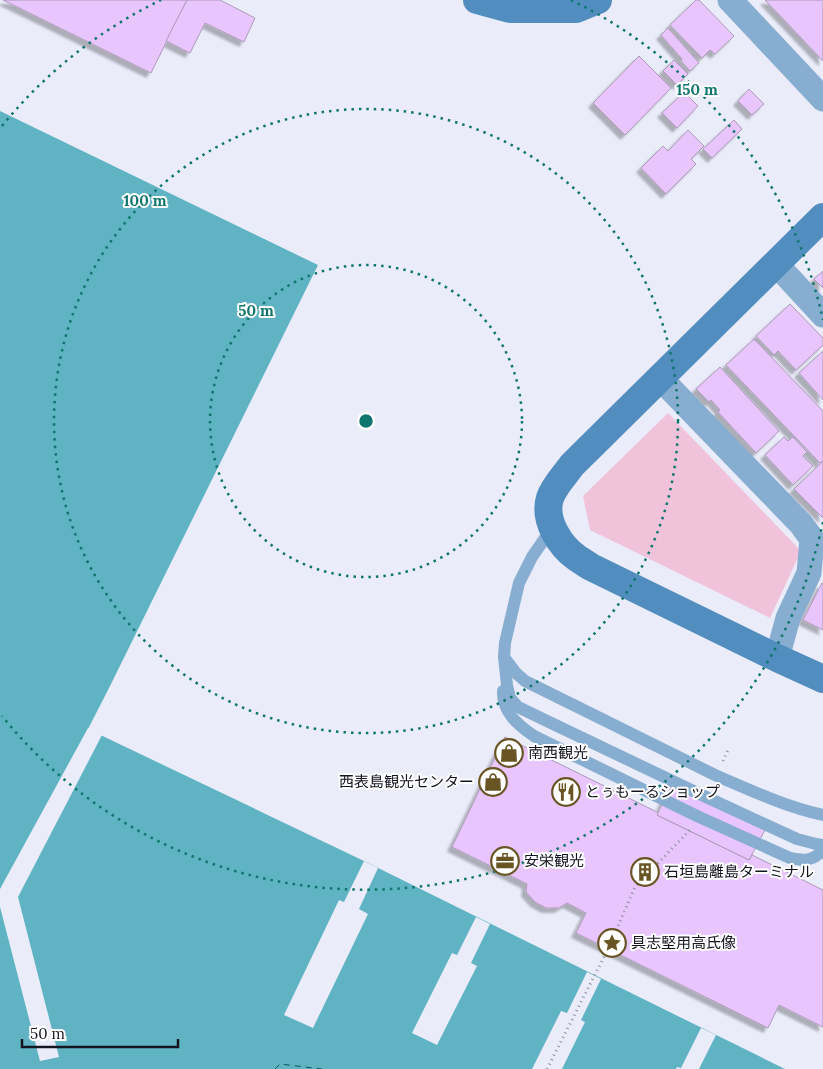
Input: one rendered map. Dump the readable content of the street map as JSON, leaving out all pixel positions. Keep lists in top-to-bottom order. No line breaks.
{"places":{"shop":["南西観光","西表島観光センター"],"restaurant":["とぅもーるショップ"],"office":["安栄観光"],"building":["石垣島離島ターミナル"],"place":["具志堅用高氏像"]},"scale_bar":"50 m","rings":["150 m","100 m","50 m"]}
